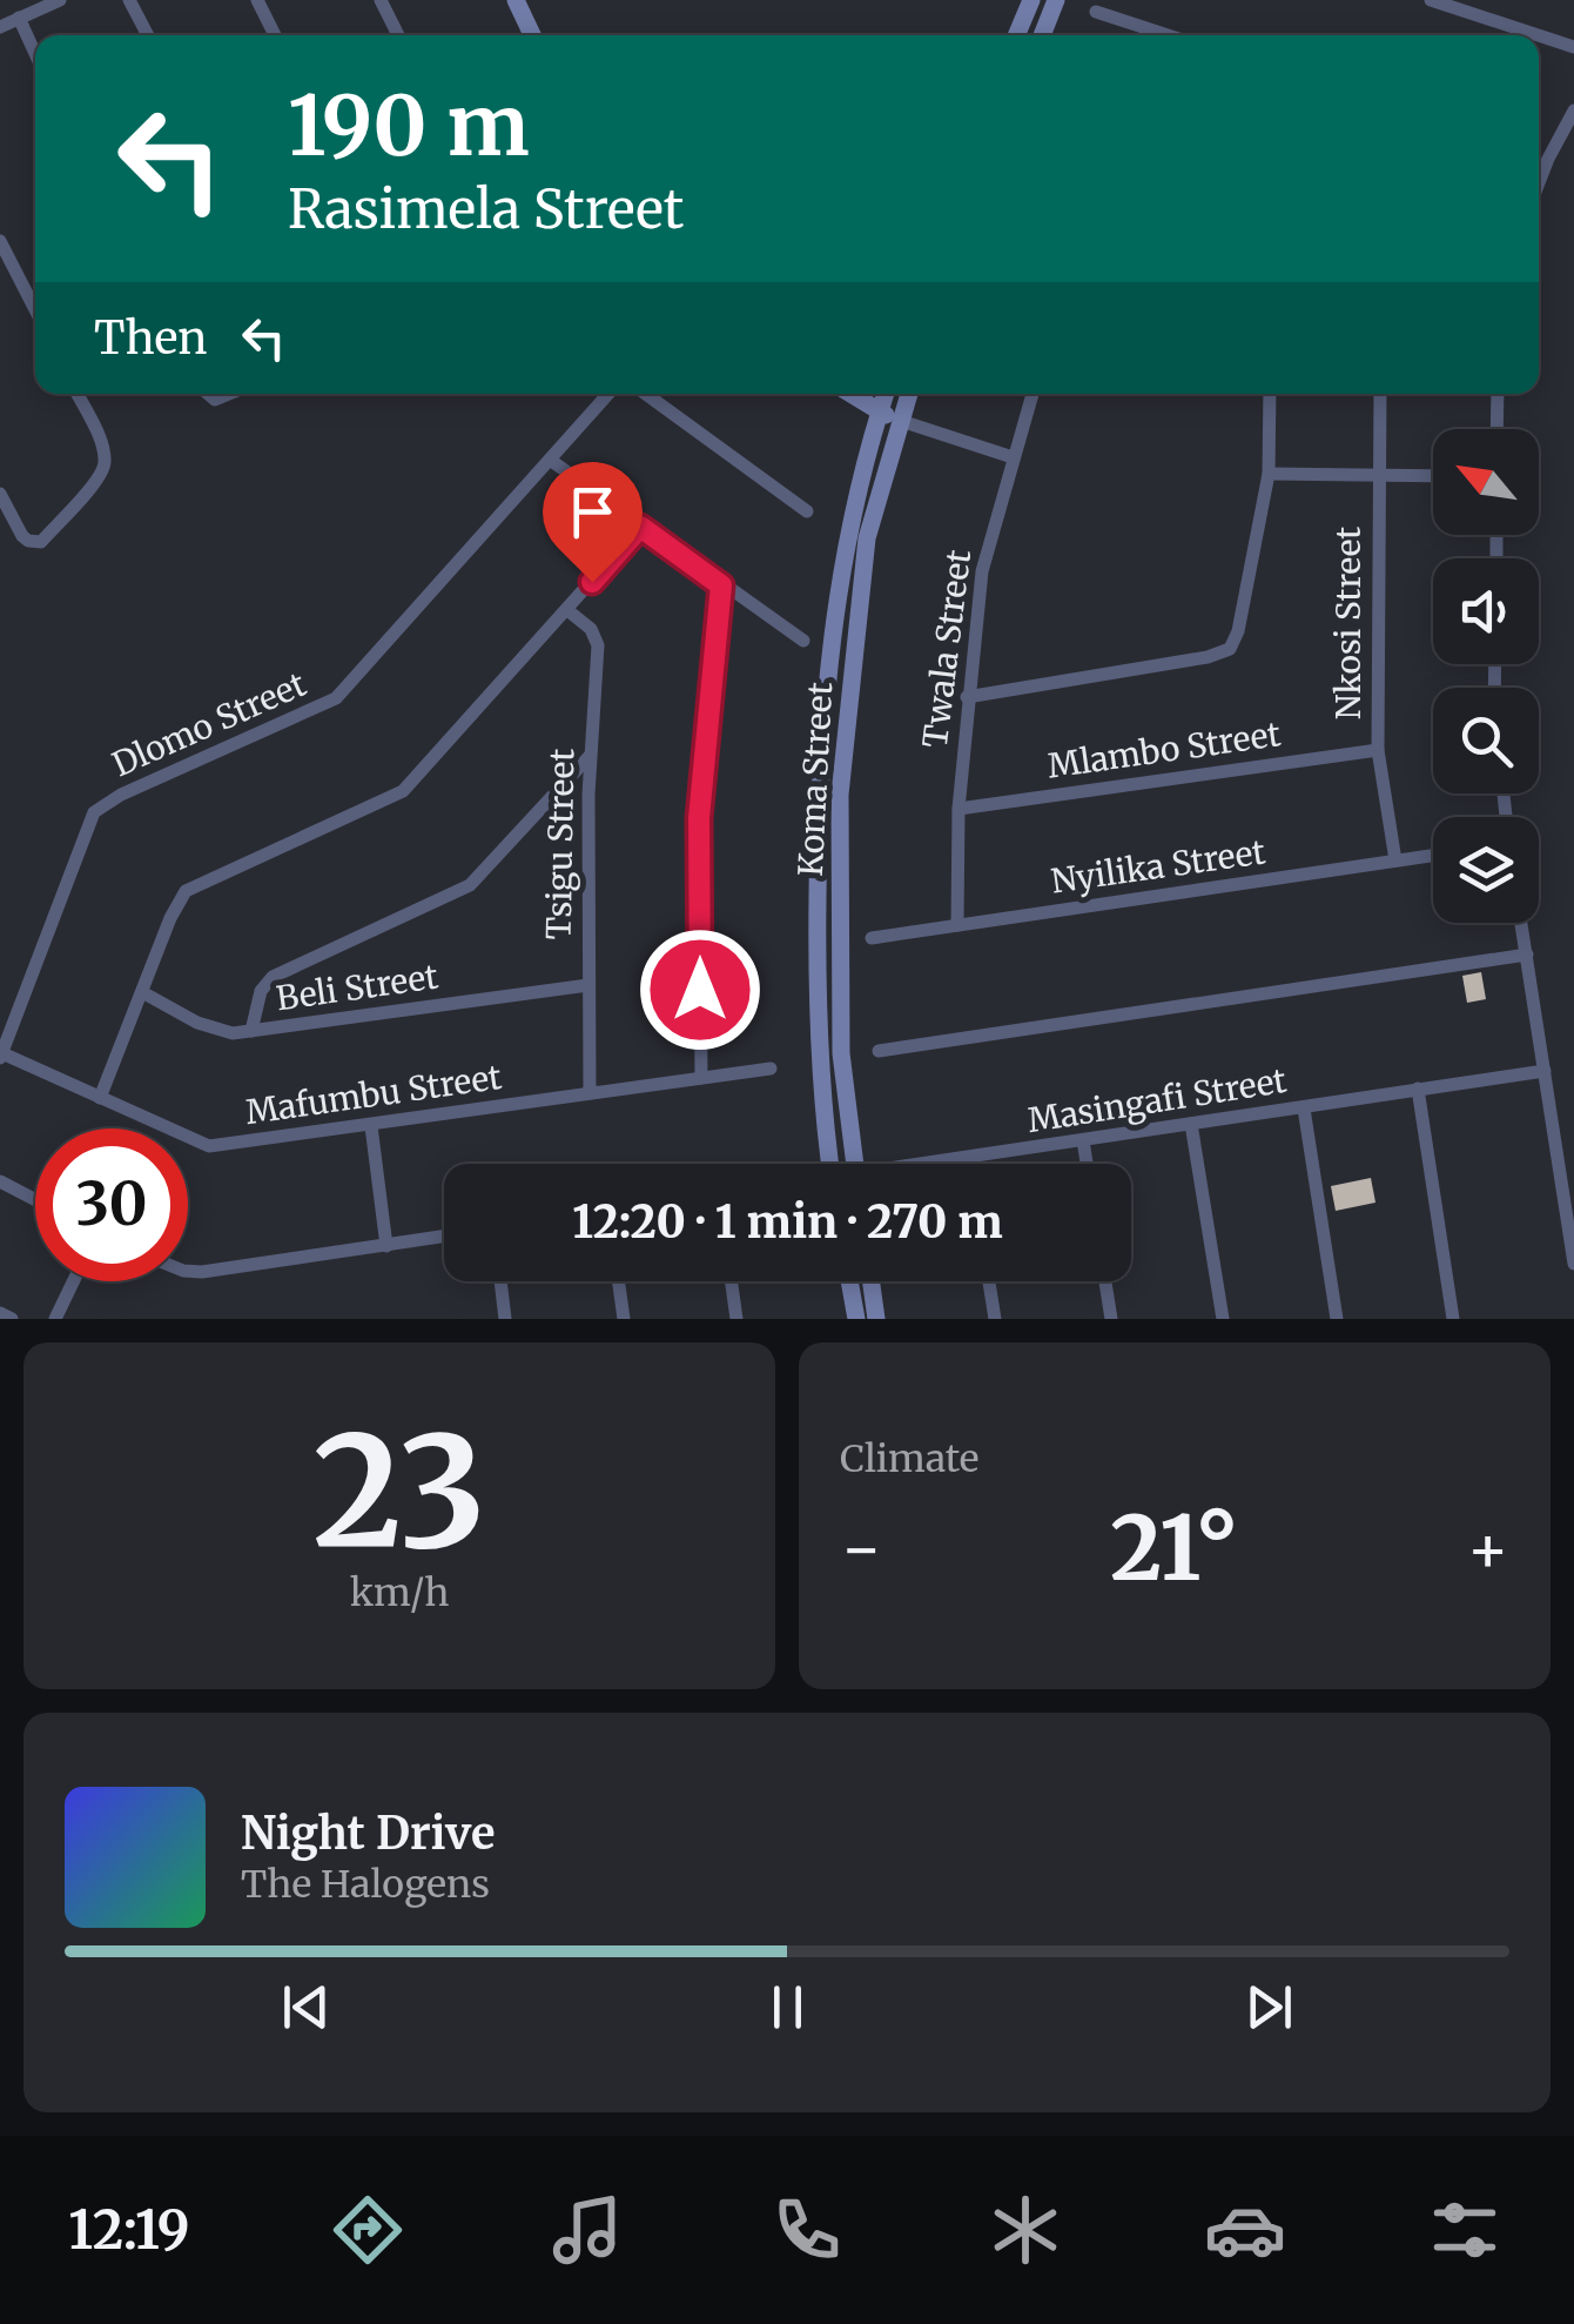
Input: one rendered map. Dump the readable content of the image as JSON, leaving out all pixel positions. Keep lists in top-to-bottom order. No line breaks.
{"streets":{"main road":["Koma Street"],"street":["Nkosi Street","Twala Street","Dlomo Street","Mlambo Street","Tsigu Street","Nyilika Street","Beli Street","Mafumbu Street","Masingafi Street"]},"crossings":[["Nkosi Street","Mlambo Street"],["Nkosi Street","Nyilika Street"],["Twala Street","Mlambo Street"],["Twala Street","Nyilika Street"],["Dlomo Street","Mafumbu Street"],["Tsigu Street","Beli Street"],["Tsigu Street","Mafumbu Street"]],"north":"top left","page":{"turn":["190 m","Rasimela Street"],"then":"Then","limit":"30","trip":"12:20 · 1 min · 270 m","tile":[["23","km/h"],"Climate"],"heat":["−","21°","+"],"song":["Night Drive","The Halogens"],"tabs":"12:19"}}
